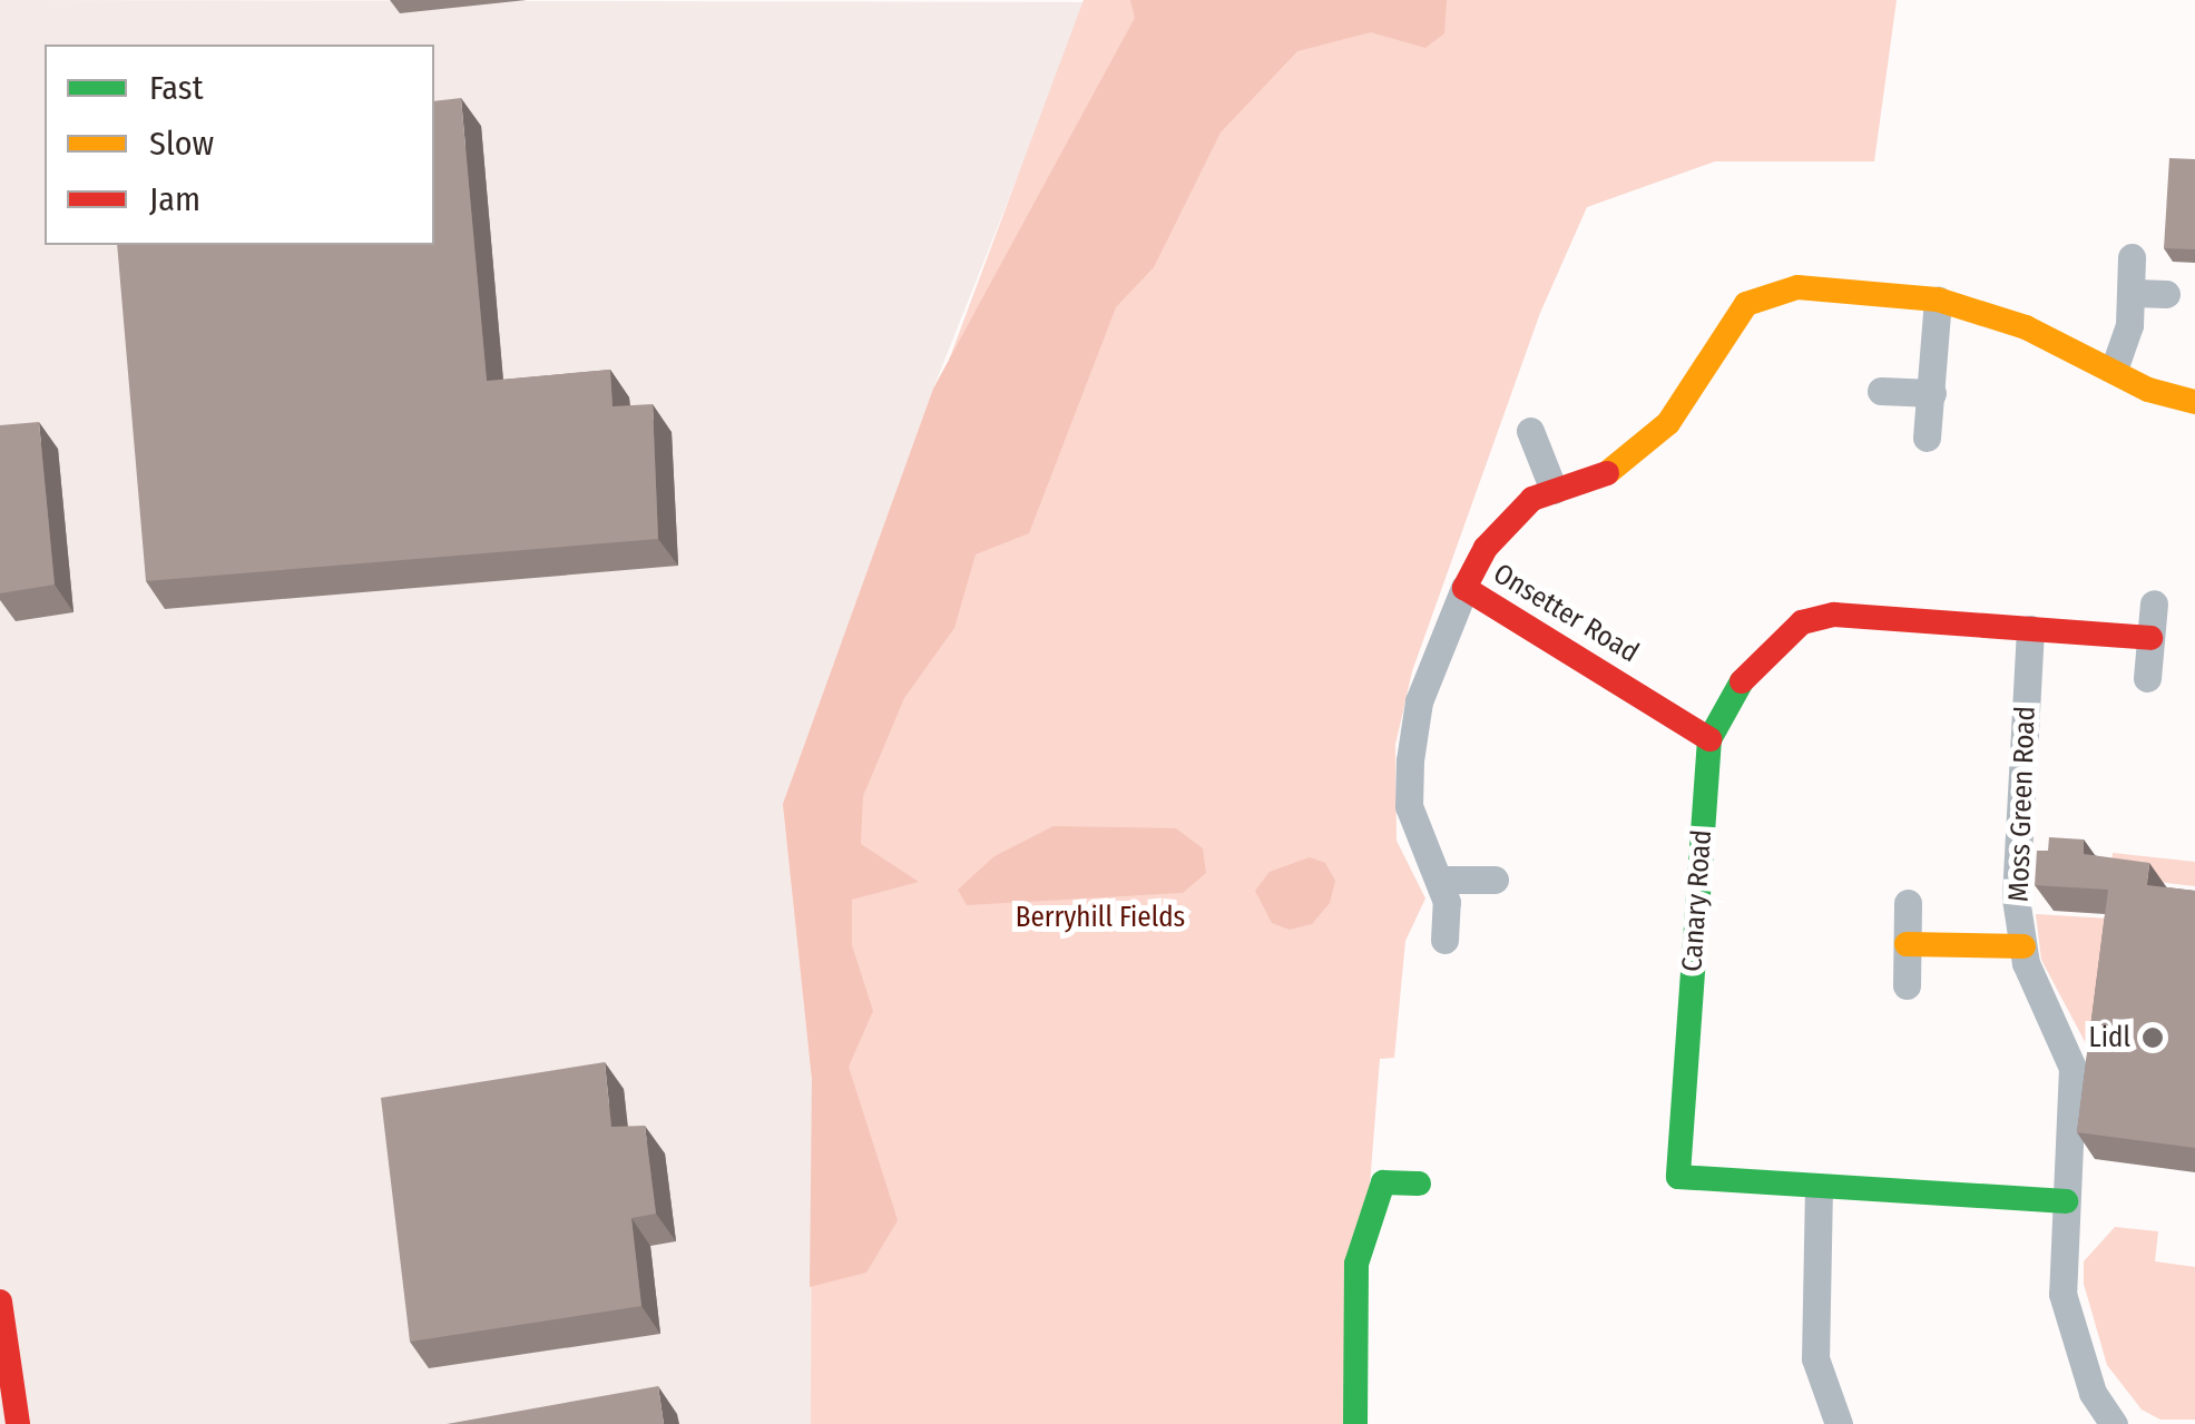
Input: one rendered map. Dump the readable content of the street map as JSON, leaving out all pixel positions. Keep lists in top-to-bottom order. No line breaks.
{"streets":{"street":["Onsetter Road","Moss Green Road","Canary Road"]},"crossings":[["Onsetter Road","Canary Road"],["Moss Green Road","Canary Road"]],"parks":["Berryhill Fields"],"places":["Lidl"],"legend":["Fast","Slow","Jam"]}
